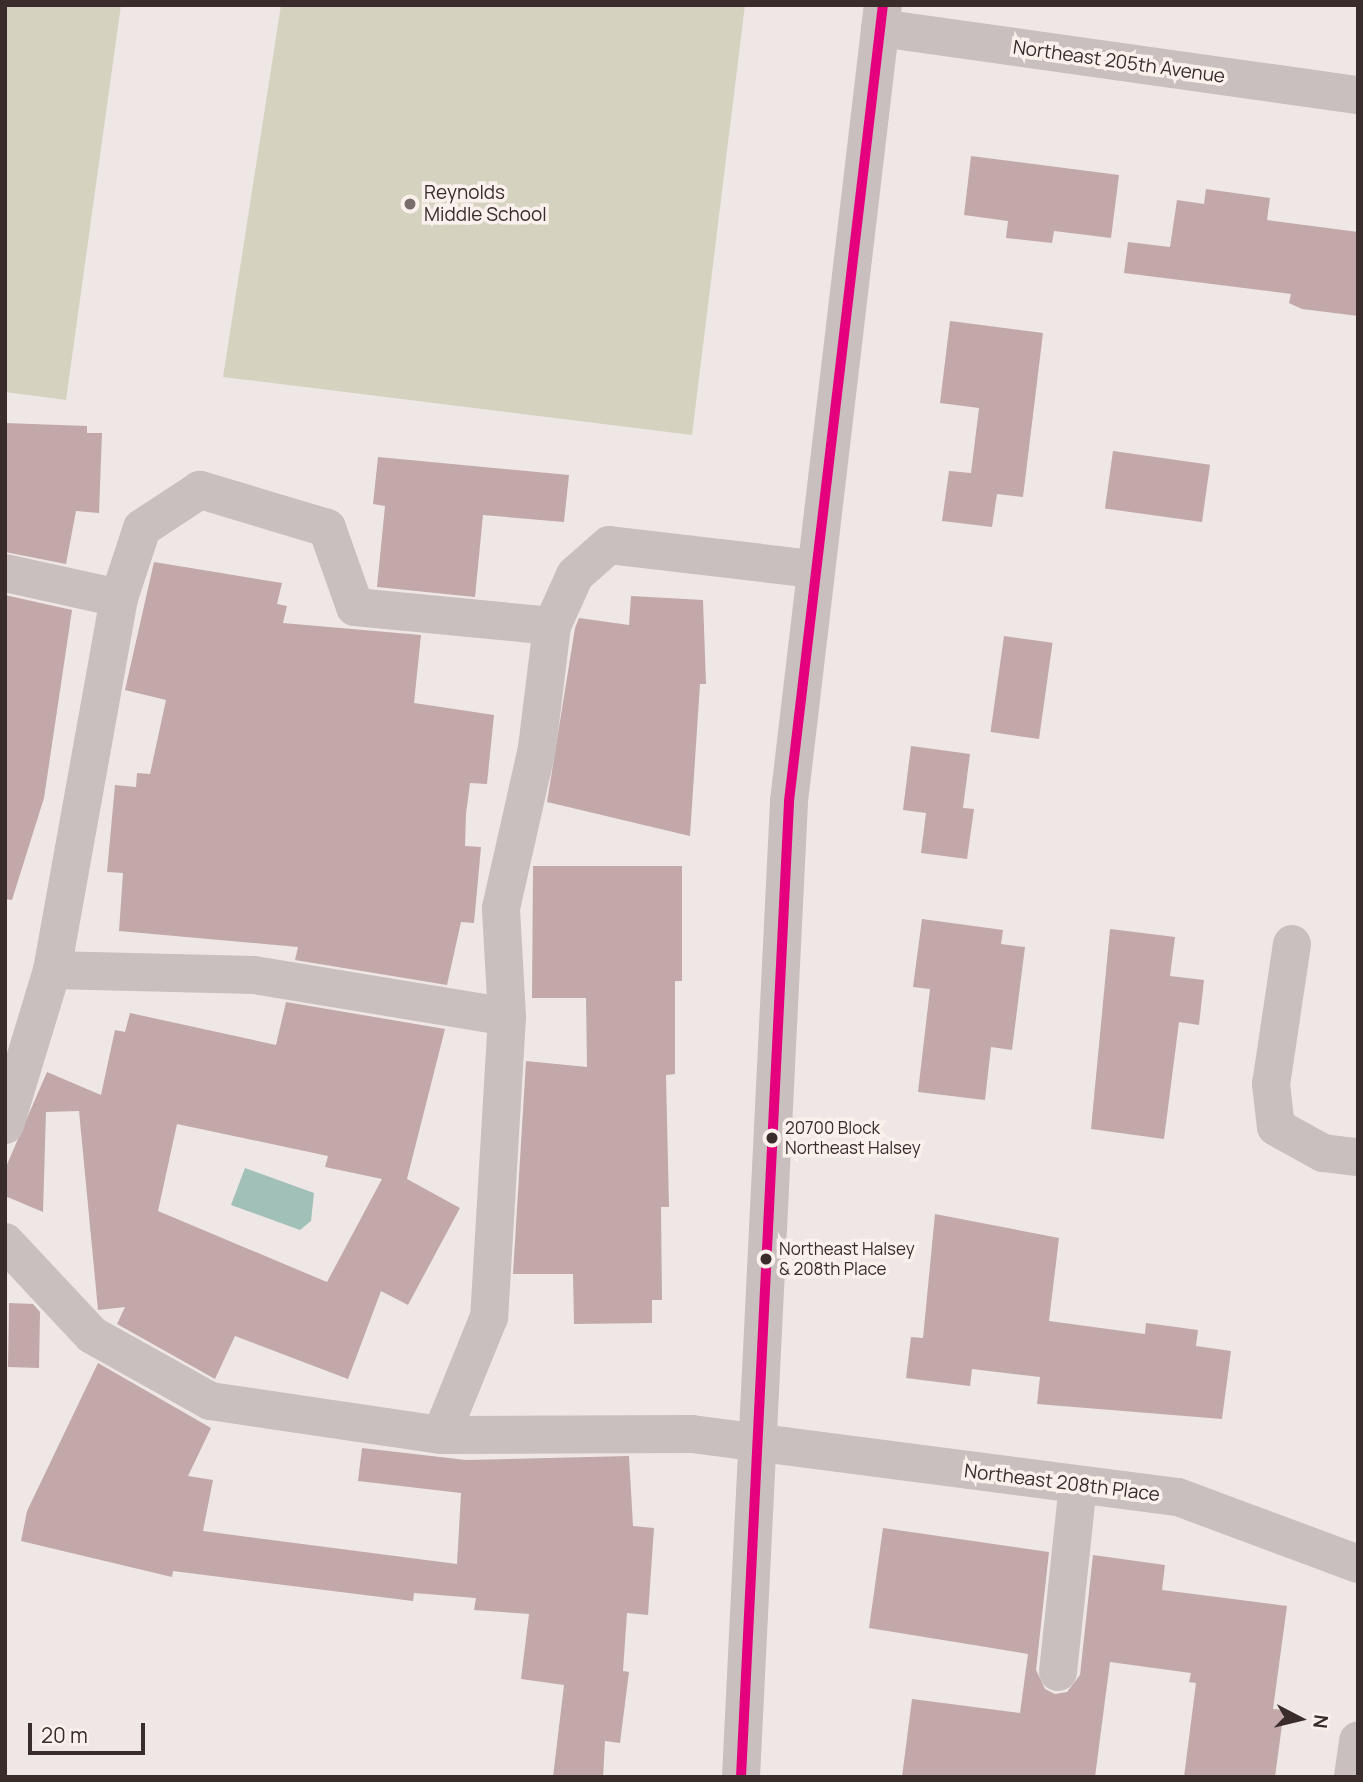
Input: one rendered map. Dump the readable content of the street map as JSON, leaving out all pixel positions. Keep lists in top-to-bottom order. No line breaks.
{"streets":{"street":["Northeast 205th Avenue","Northeast 208th Place"]},"places":["Reynolds Middle School","20700 Block Northeast Halsey","Northeast Halsey & 208th Place"],"scale_bar":"20 m","north":"right"}
